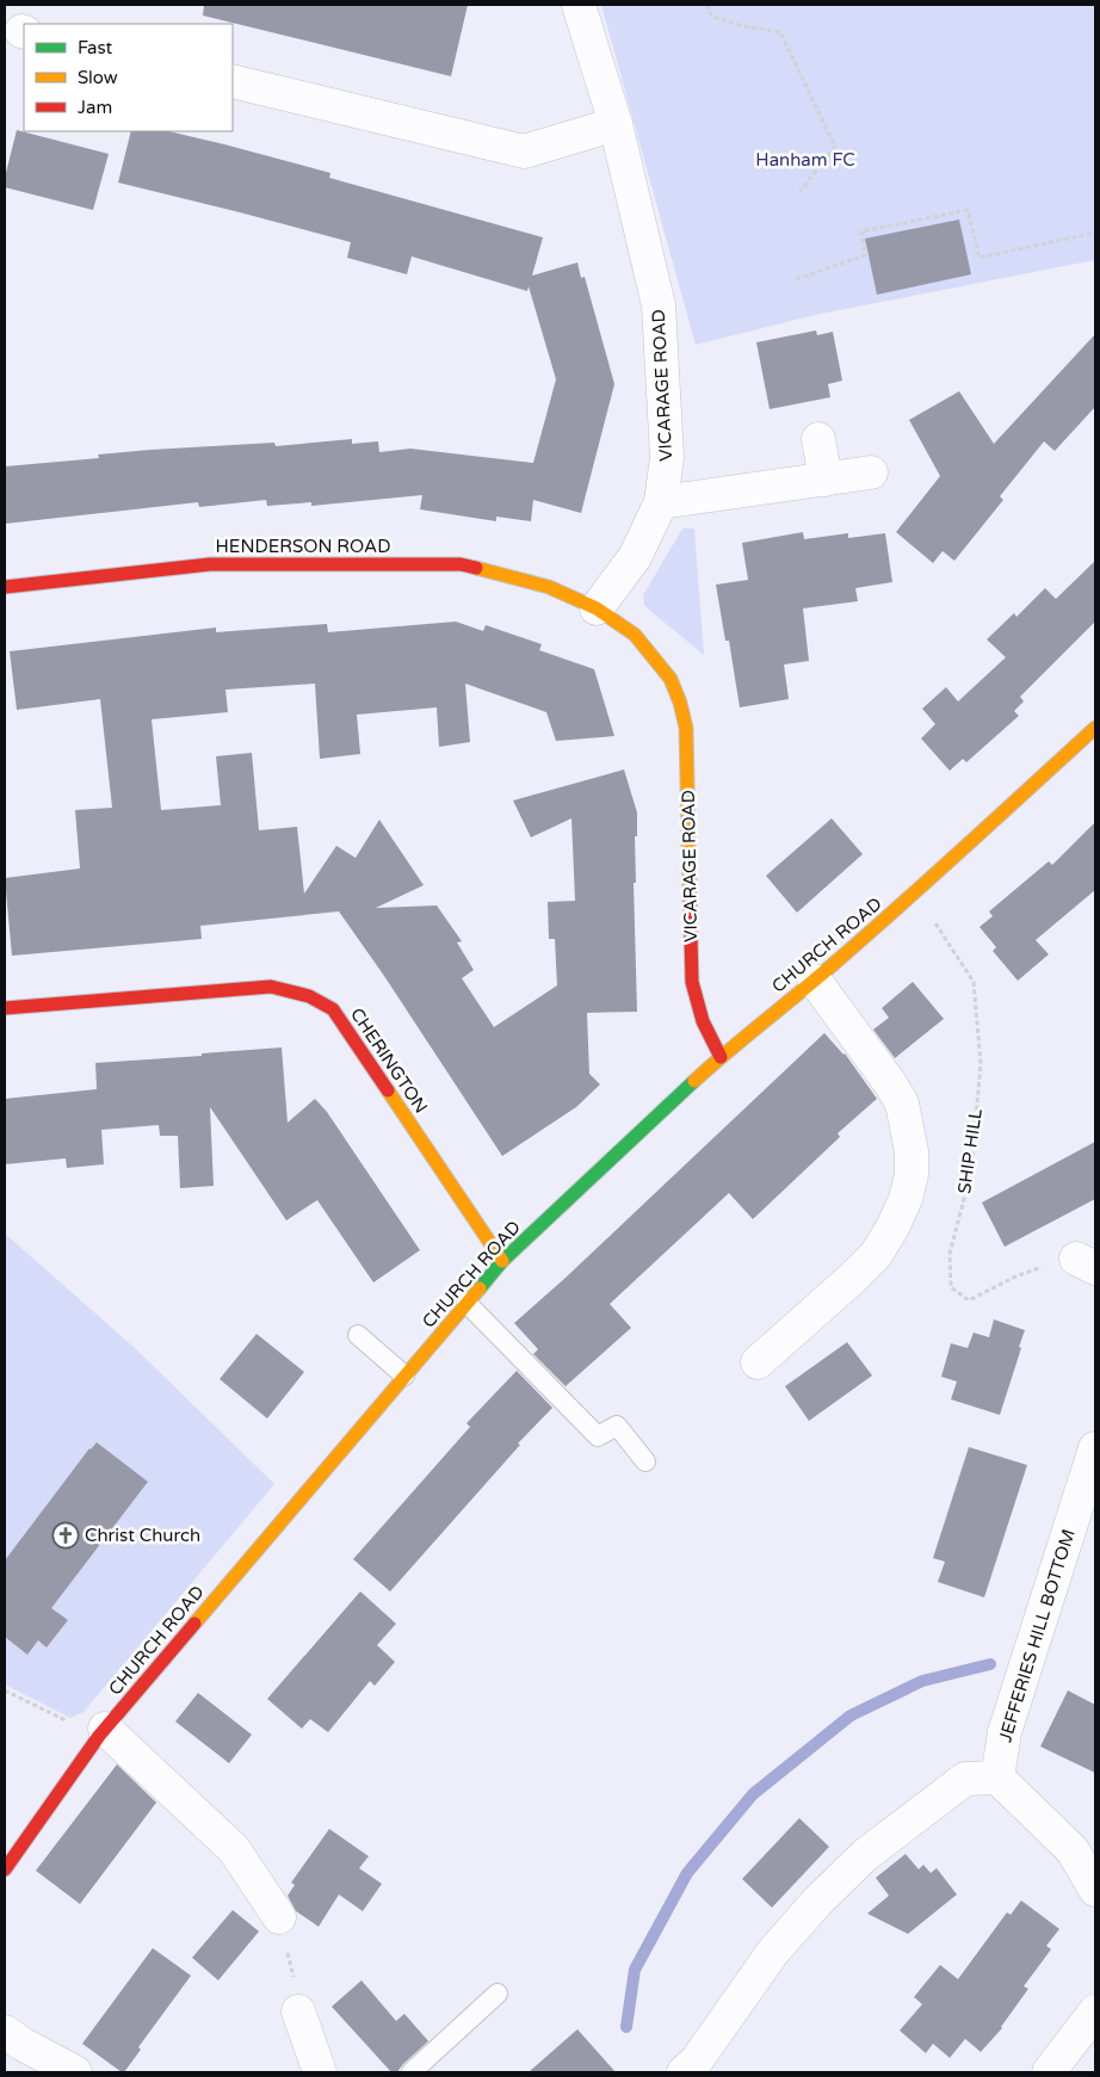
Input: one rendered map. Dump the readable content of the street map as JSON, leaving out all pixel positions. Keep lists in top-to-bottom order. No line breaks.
{"streets":{"street":["VICARAGE ROAD","HENDERSON ROAD","CHURCH ROAD","CHERINGTON","JEFFERIES HILL BOTTOM"],"path":["SHIP HILL"]},"crossings":[["VICARAGE ROAD","HENDERSON ROAD"],["VICARAGE ROAD","CHURCH ROAD"],["CHURCH ROAD","CHERINGTON"],["CHURCH ROAD","SHIP HILL"]],"parks":["Hanham FC"],"places":{"church":["Christ Church"]},"legend":["Fast","Slow","Jam"]}
